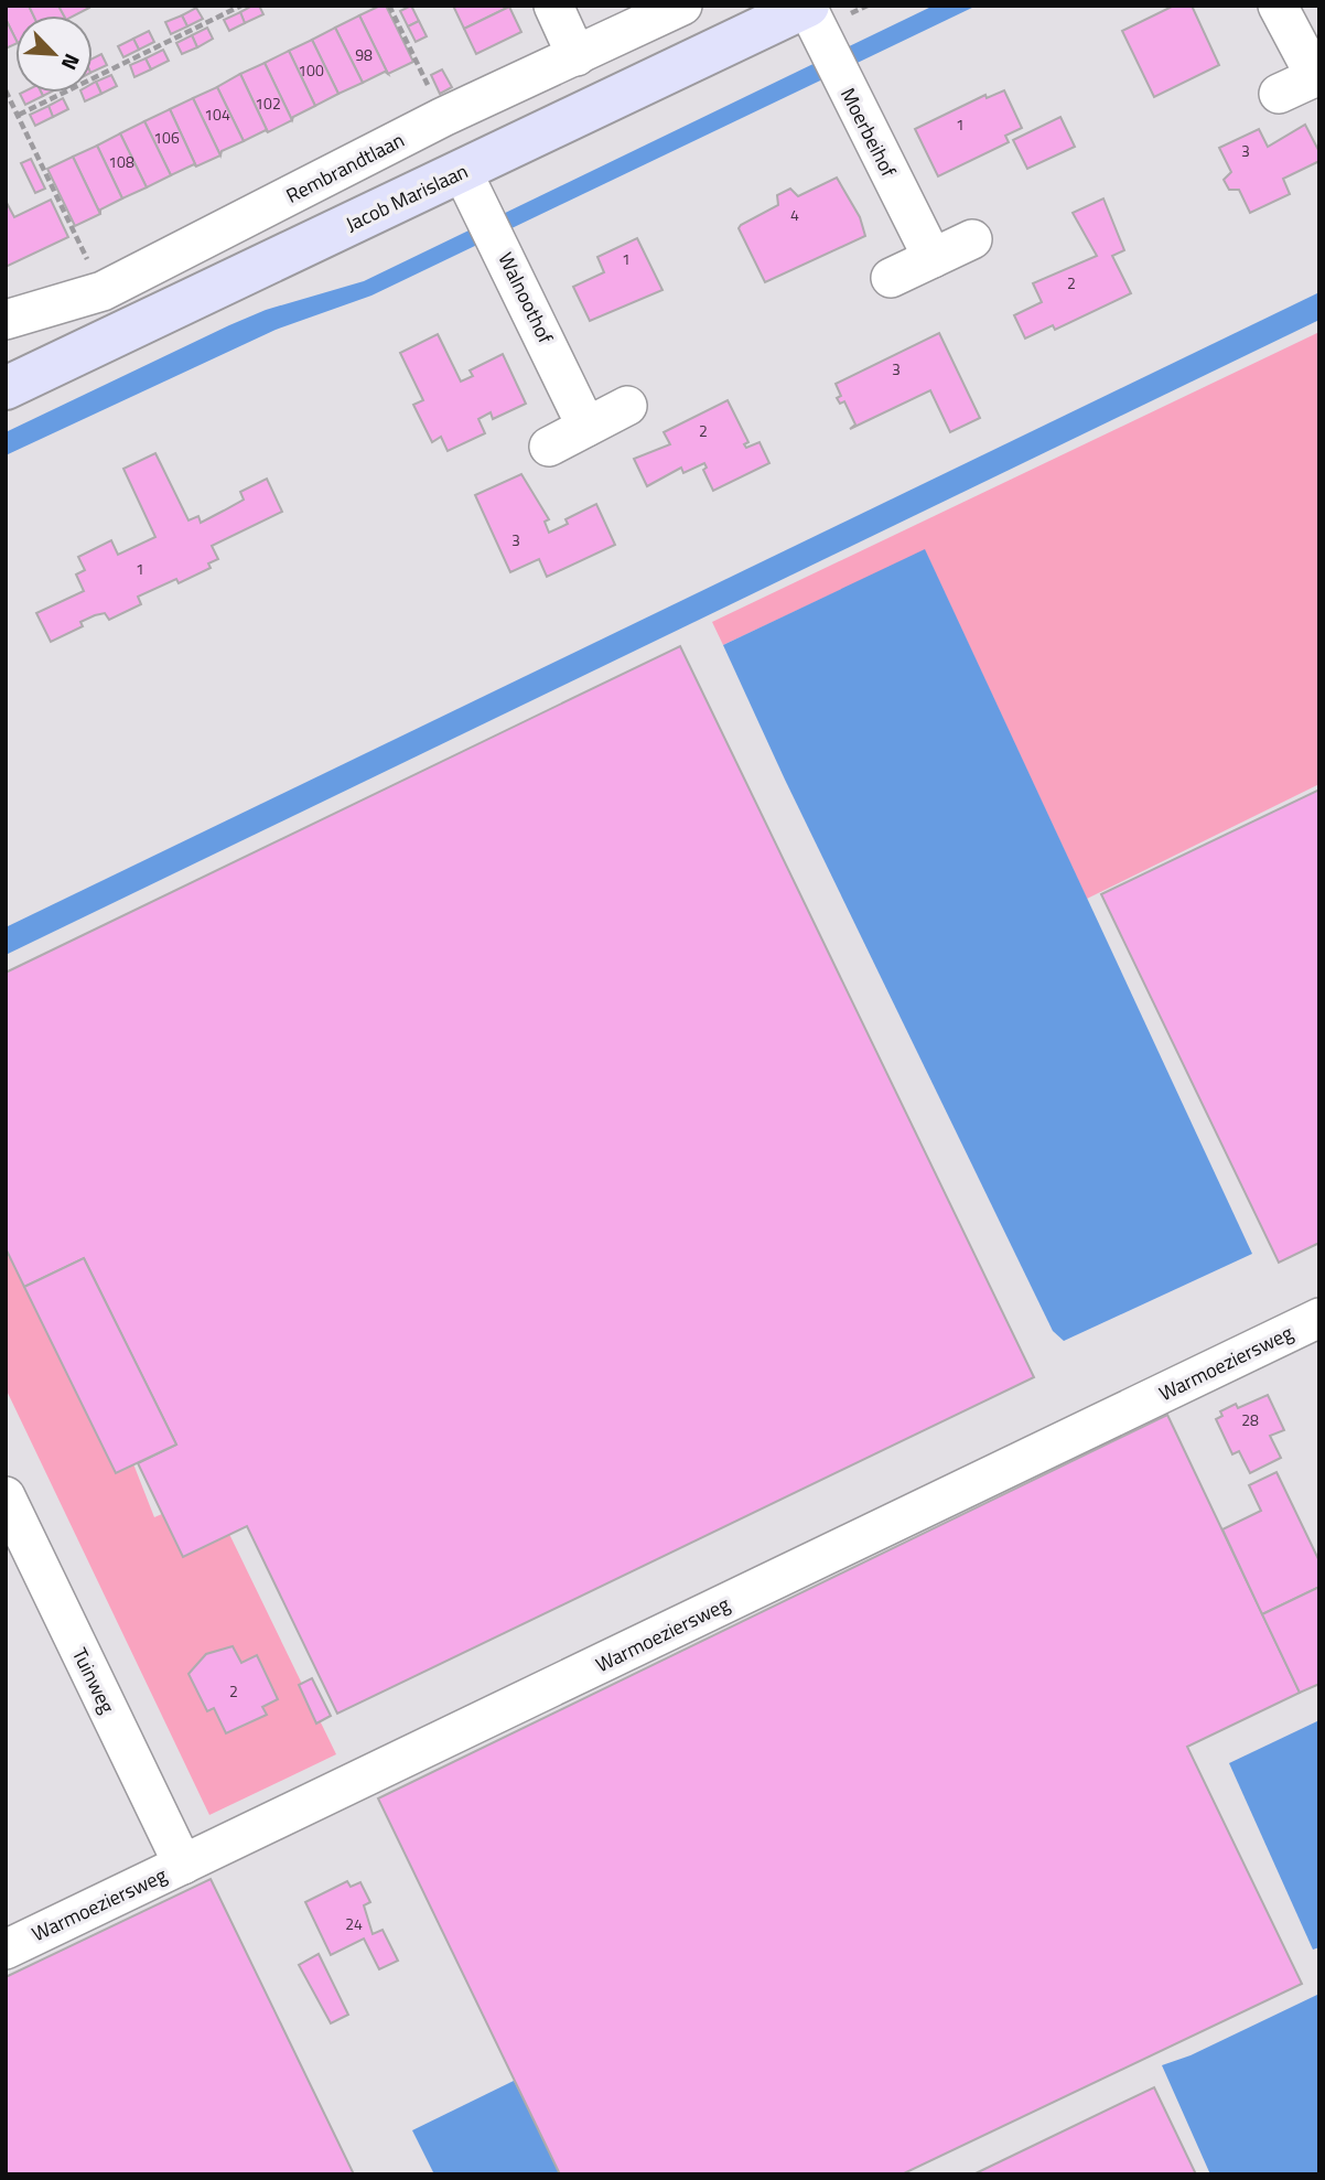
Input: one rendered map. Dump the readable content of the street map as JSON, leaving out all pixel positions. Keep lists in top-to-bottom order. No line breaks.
{"streets":{"main road":["Jacob Marislaan"],"street":["Moerbeihof","Rembrandtlaan","Walnoothof","Warmoeziersweg","Tuinweg"]},"crossings":[["Moerbeihof","Jacob Marislaan"],["Jacob Marislaan","Walnoothof"],["Warmoeziersweg","Tuinweg"]],"house_numbers":["98","100","102","104","1","106","3","108","4","1","2","3","2","3","1","28","2","24"],"north":"bottom right"}
